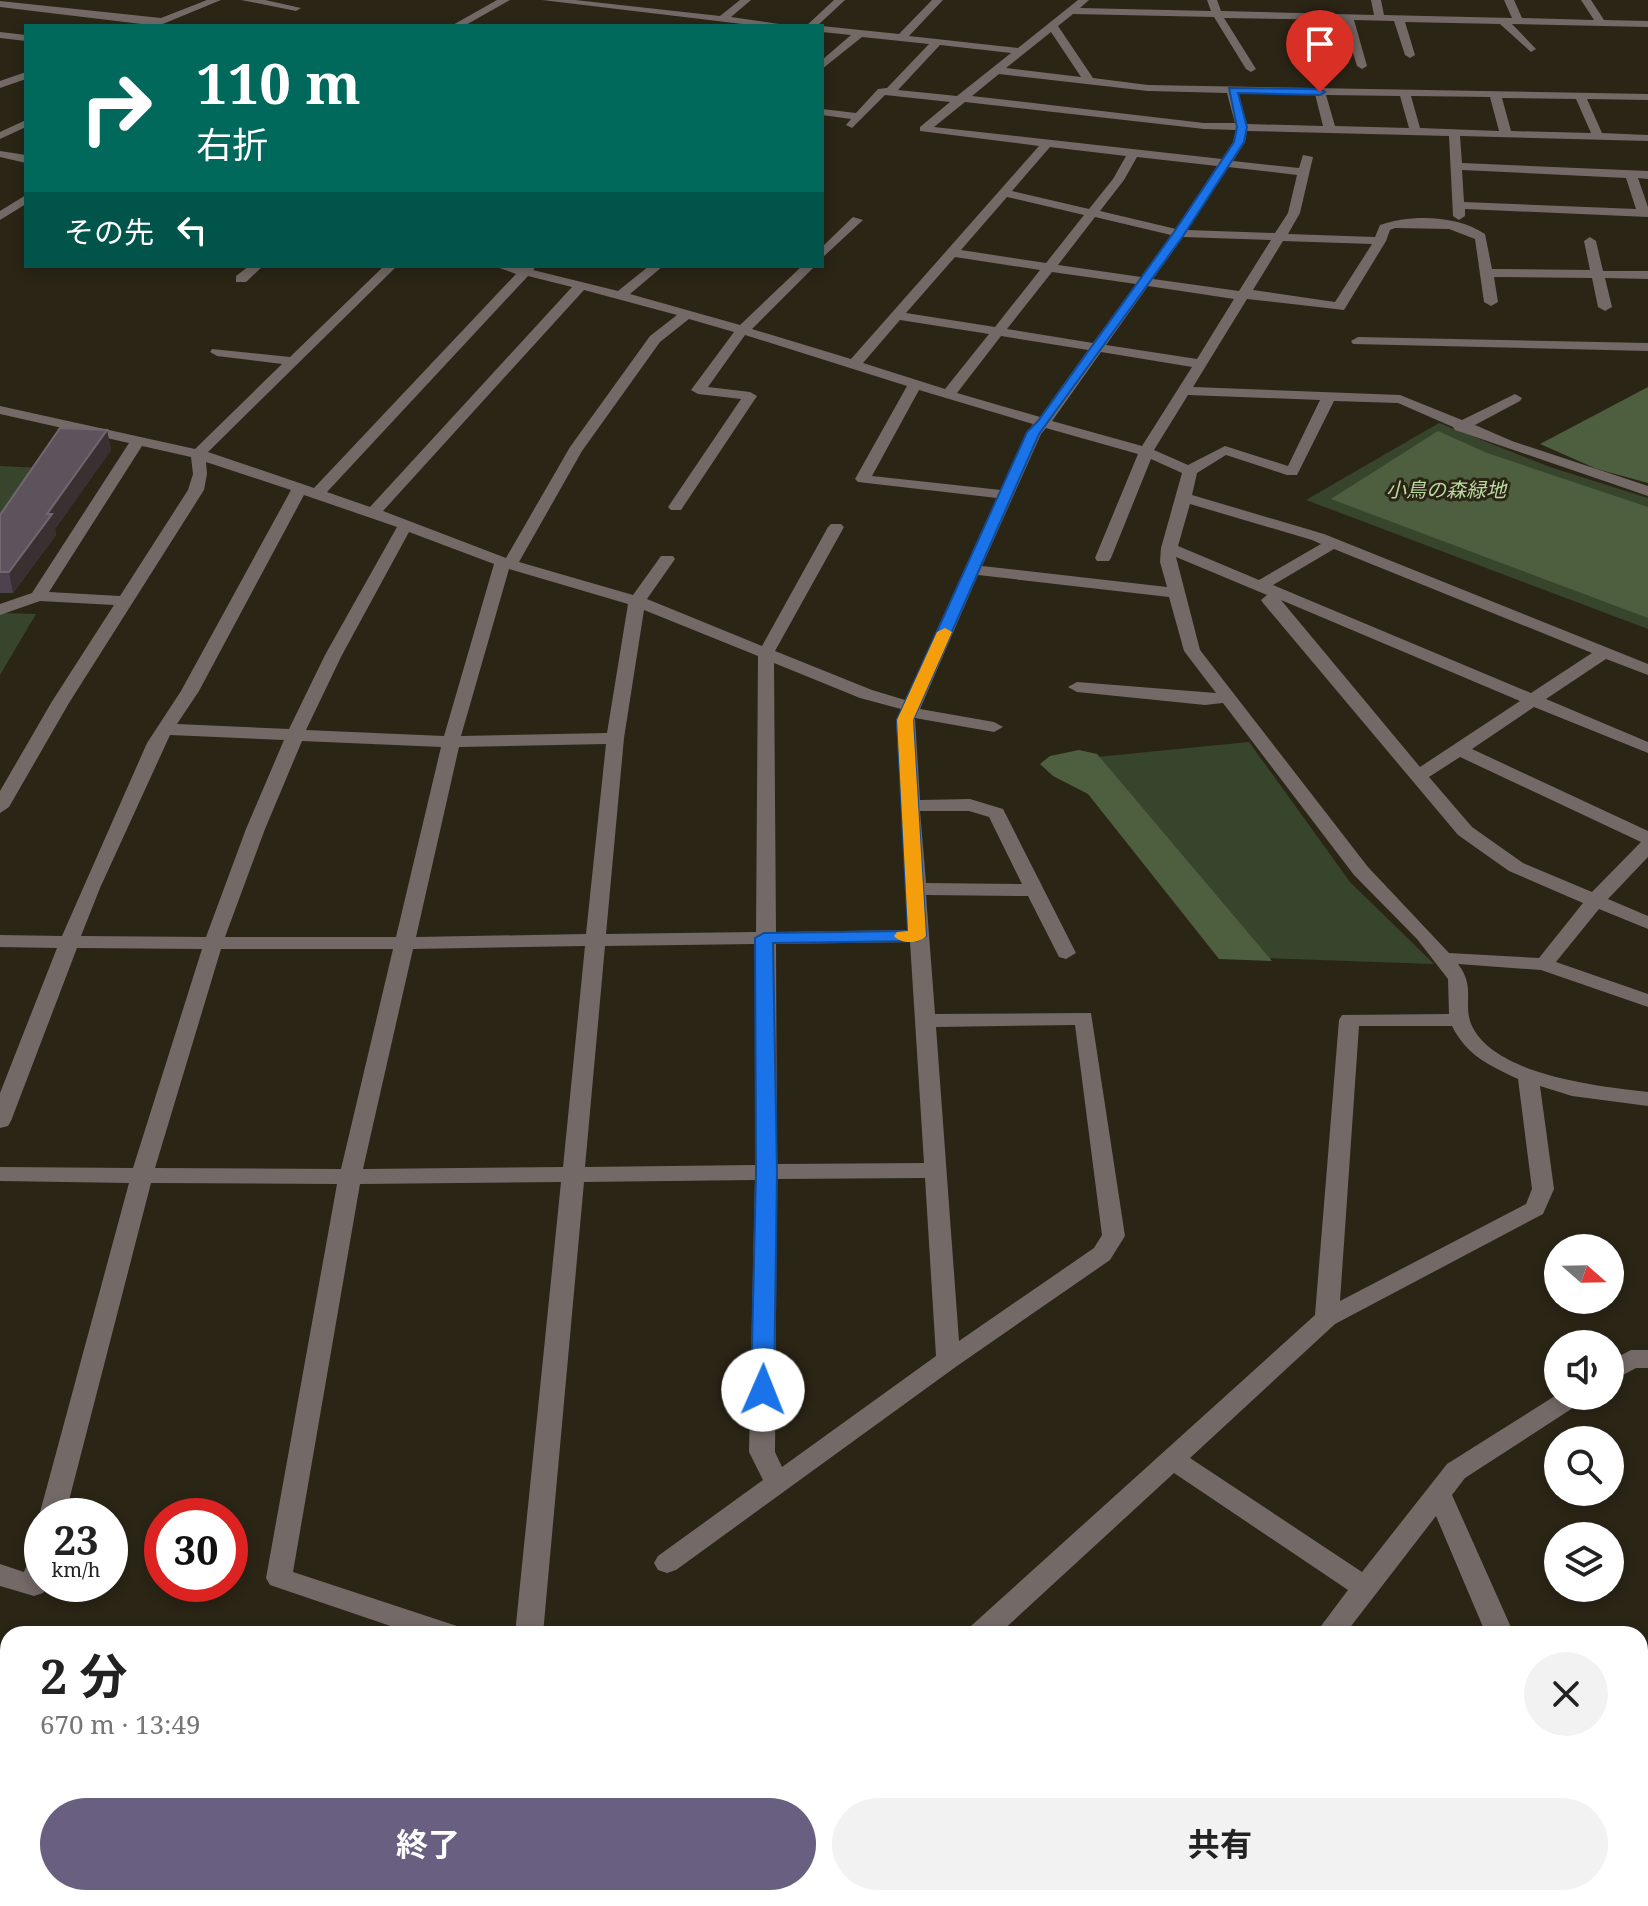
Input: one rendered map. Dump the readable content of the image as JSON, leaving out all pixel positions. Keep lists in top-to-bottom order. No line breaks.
{"parks":["小鳥の森緑地"],"north":"right","page":{"turn":["110 m","右折"],"then":"その先","speed":"23 km/h","limit":"30","heading":["2 分","670 m · 13:49"],"buttons":["終了","共有"]}}
